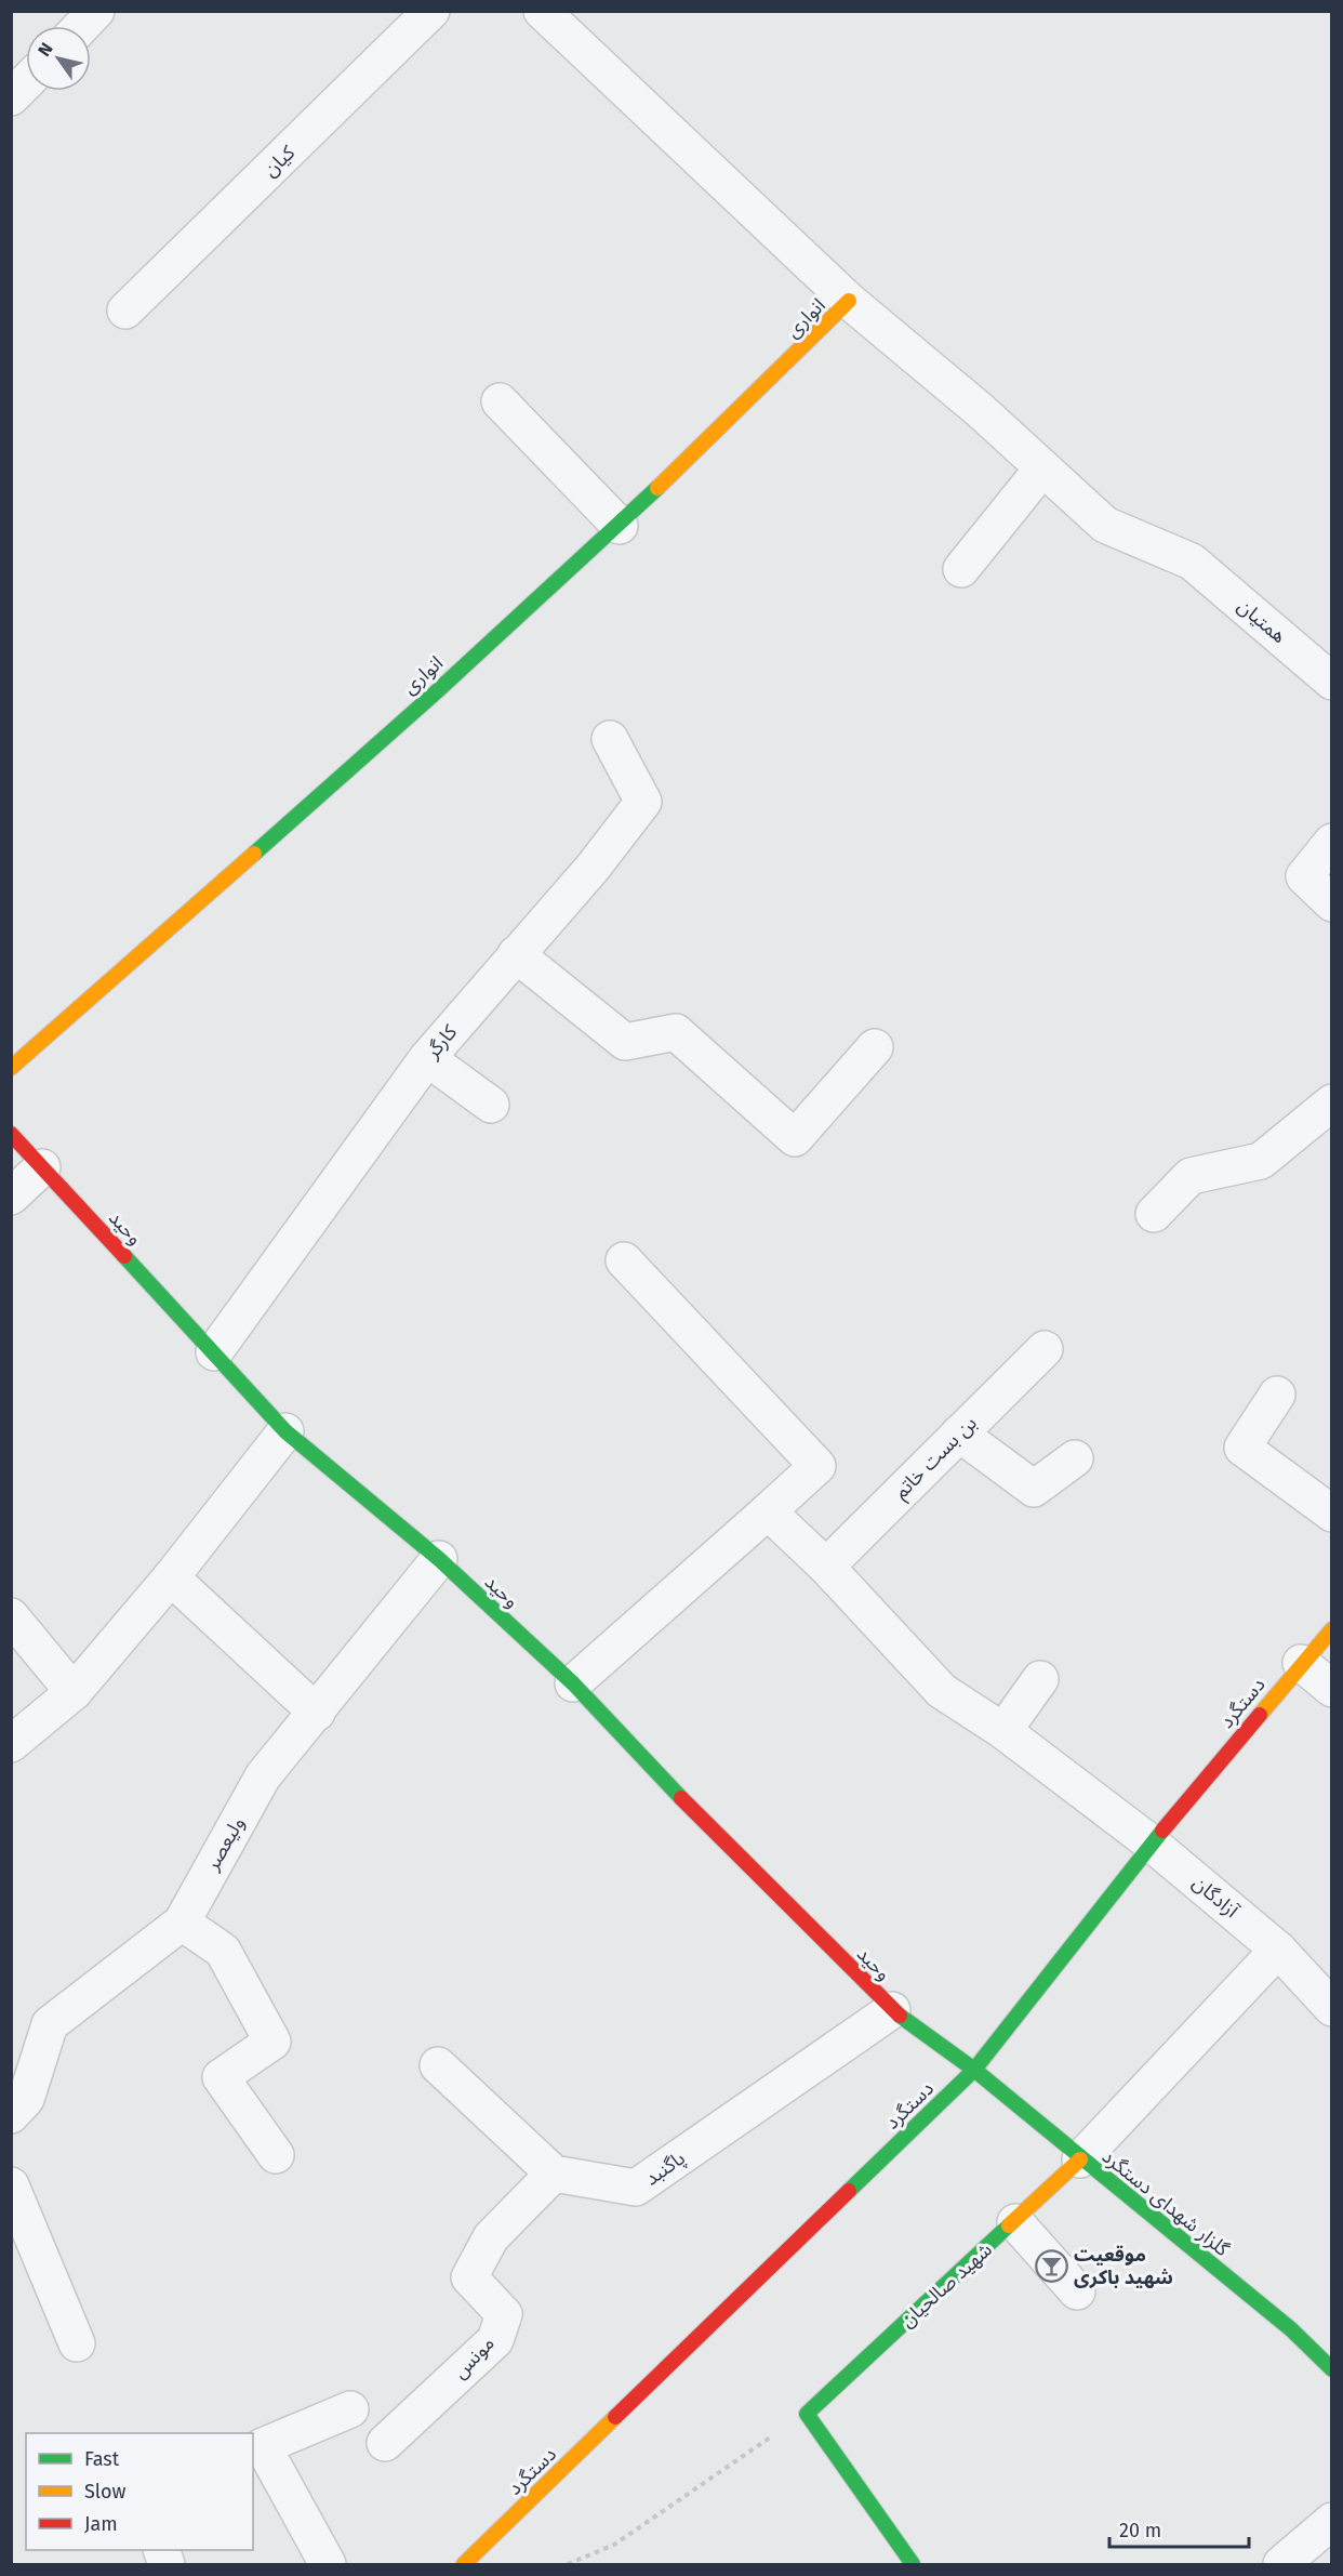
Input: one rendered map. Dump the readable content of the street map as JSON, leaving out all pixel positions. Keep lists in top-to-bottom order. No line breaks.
{"streets":{"street":["کیان","انواری","همتیان","کارگر","وحید","بن بست خاتم","دستگرد","ولیعصر","آزادگان","پاگنبد","گلزار شهدای دستگرد","شهید صالحیان","مونس"]},"crossings":[["انواری","همتیان"],["کارگر","وحید"],["وحید","دستگرد"],["وحید","ولیعصر"],["وحید","پاگنبد"],["وحید","گلزار شهدای دستگرد"],["بن بست خاتم","آزادگان"],["دستگرد","آزادگان"],["دستگرد","گلزار شهدای دستگرد"],["آزادگان","شهید صالحیان"],["پاگنبد","مونس"],["گلزار شهدای دستگرد","شهید صالحیان"]],"places":{"bar":["موقعیت شهید باکری"]},"legend":["Fast","Slow","Jam"],"scale_bar":"20 m","north":"top left"}
